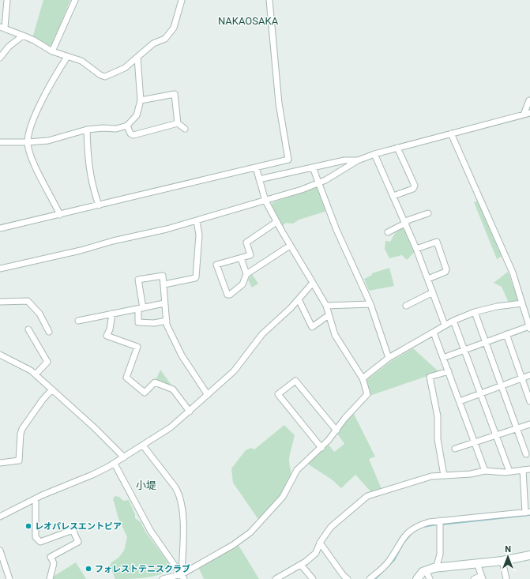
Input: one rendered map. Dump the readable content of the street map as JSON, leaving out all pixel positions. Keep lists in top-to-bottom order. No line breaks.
{"districts":["NAKAOSAKA","小堤"],"places":["レオパレスエントピア","フォレストテニスクラブ"],"north":"top"}
